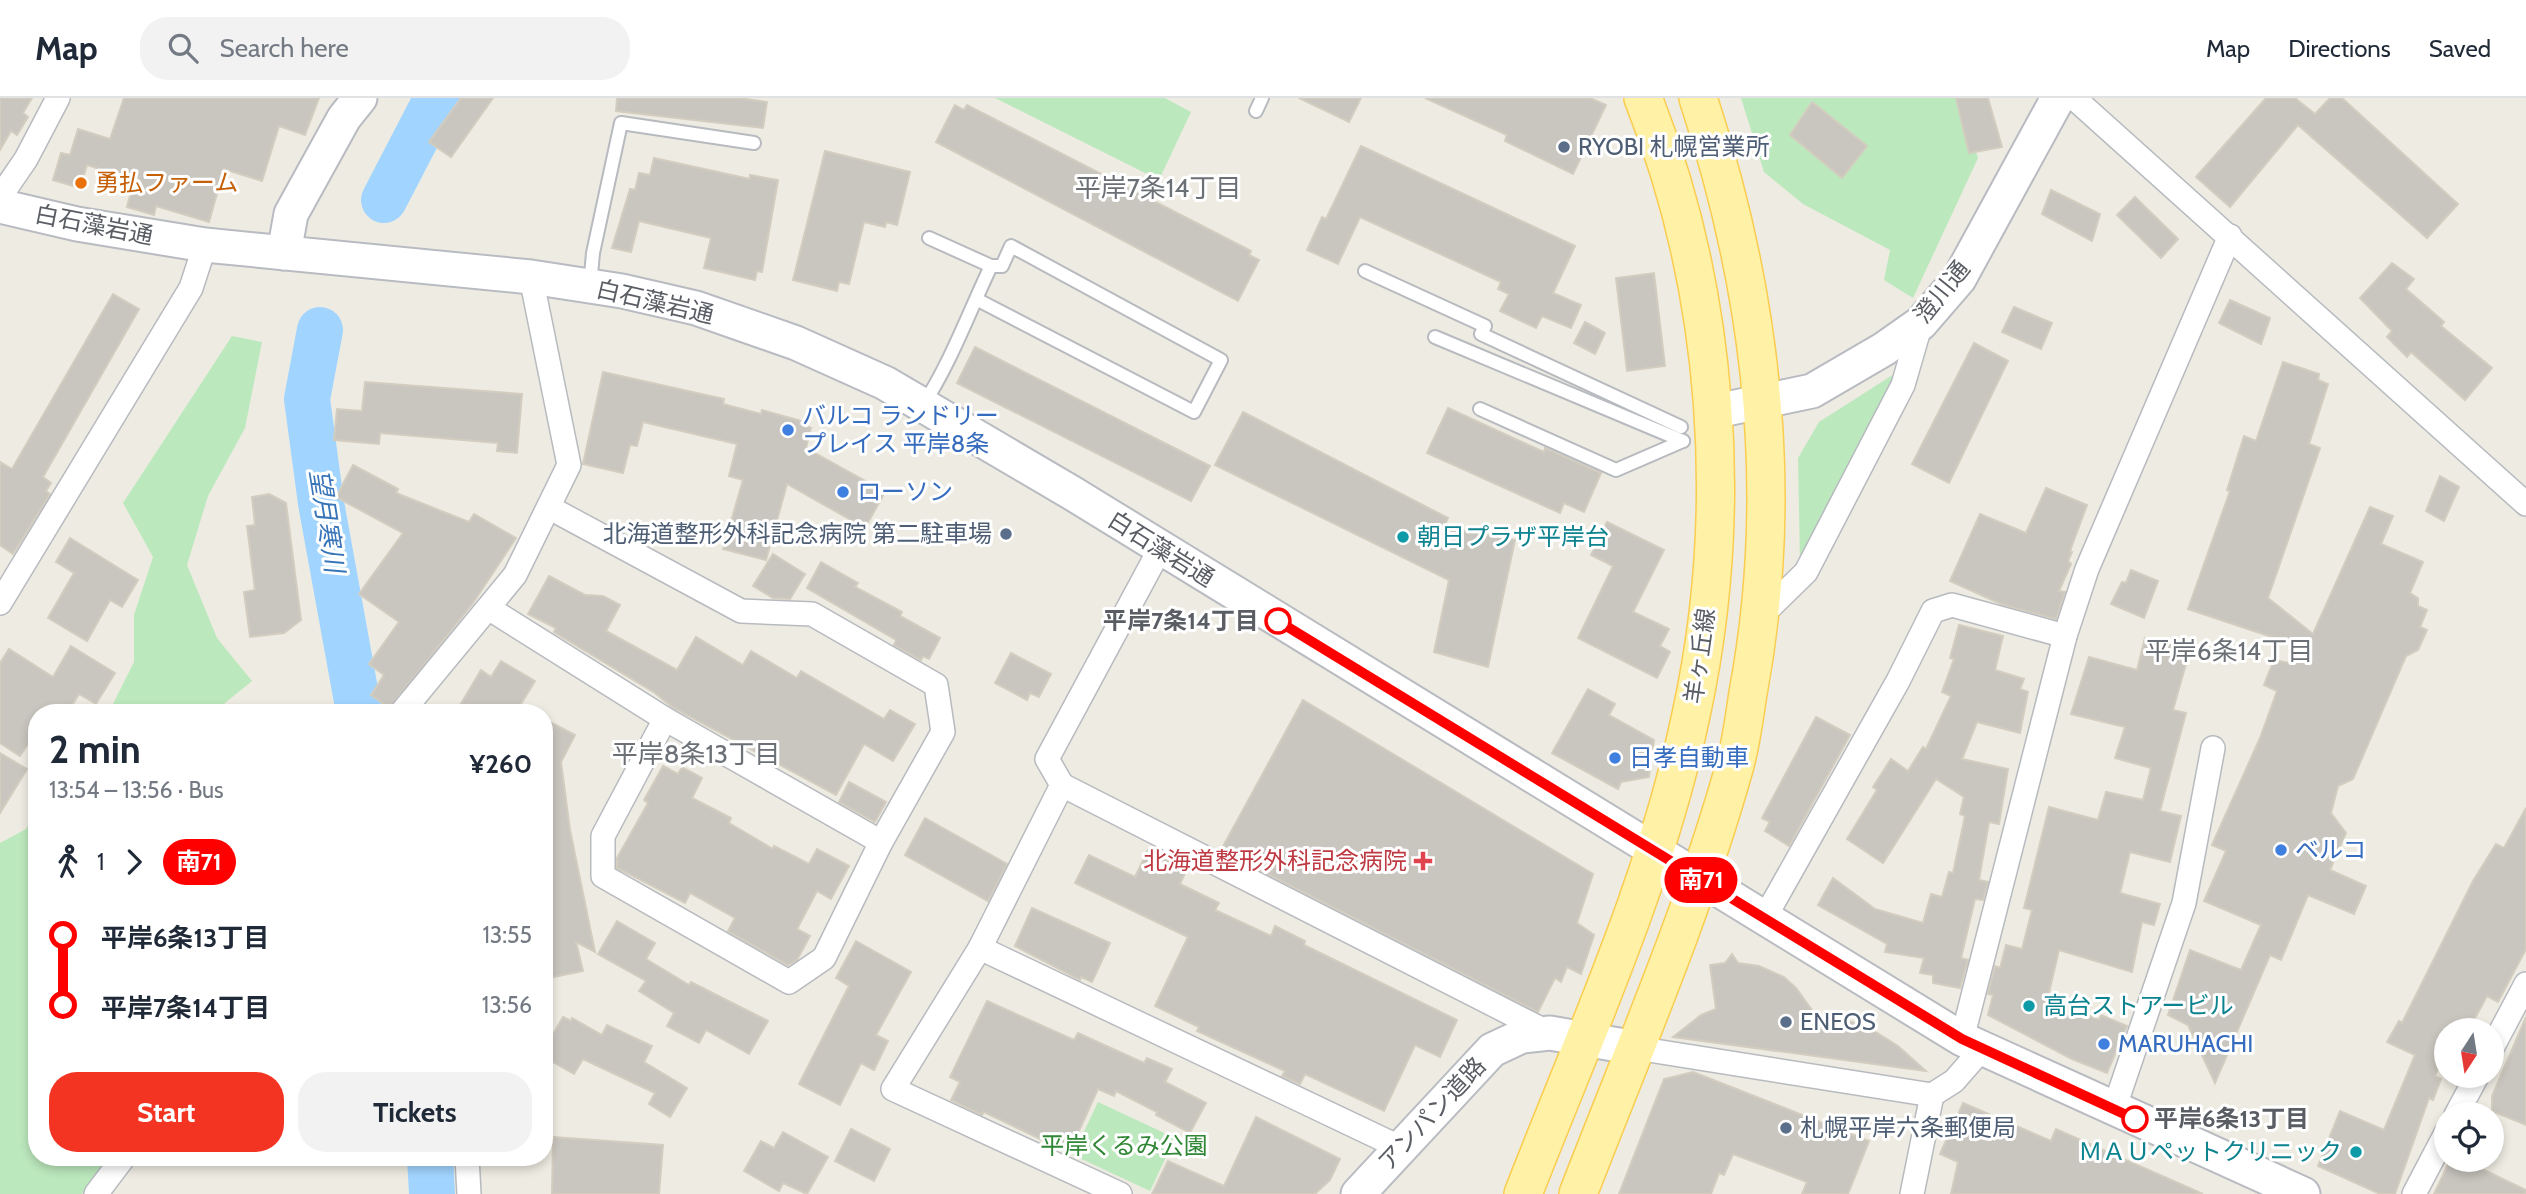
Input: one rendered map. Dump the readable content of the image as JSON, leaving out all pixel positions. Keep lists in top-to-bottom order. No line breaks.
{"streets":{"main road":["白石藻岩通","澄川通","羊ヶ丘線","アンパン道路"]},"crossings":[["白石藻岩通","羊ヶ丘線"],["澄川通","羊ヶ丘線"],["羊ヶ丘線","アンパン道路"]],"districts":["平岸7条14丁目","平岸6条14丁目","平岸8条13丁目"],"water":["望月寒川"],"parks":["平岸くるみ公園"],"places":{"other":["RYOBI 札幌営業所","勇払ファーム","バルコ ランドリー プレイス 平岸8条","ローソン","北海道整形外科記念病院 第二駐車場","朝日プラザ平岸台","平岸7条14丁目","日孝自動車","ベルコ","高台ストアービル","ENEOS","MARUHACHI","平岸6条13丁目","札幌平岸六条郵便局","ＭＡＵペットクリニック"],"health":["北海道整形外科記念病院"]},"lines":["bus line 南71"],"north":"bottom","page":{"header":"Map","search":"Search here","nav":["Map","Directions","Saved"],"on_map":"南71","heading":["2 min","13:54 – 13:56 · Bus","¥260"],"legs":["1","南71"],"list":[{"name":"平岸6条13丁目","value":"13:55"},{"name":"平岸7条14丁目","value":"13:56"}],"buttons":["Start","Tickets"]}}
